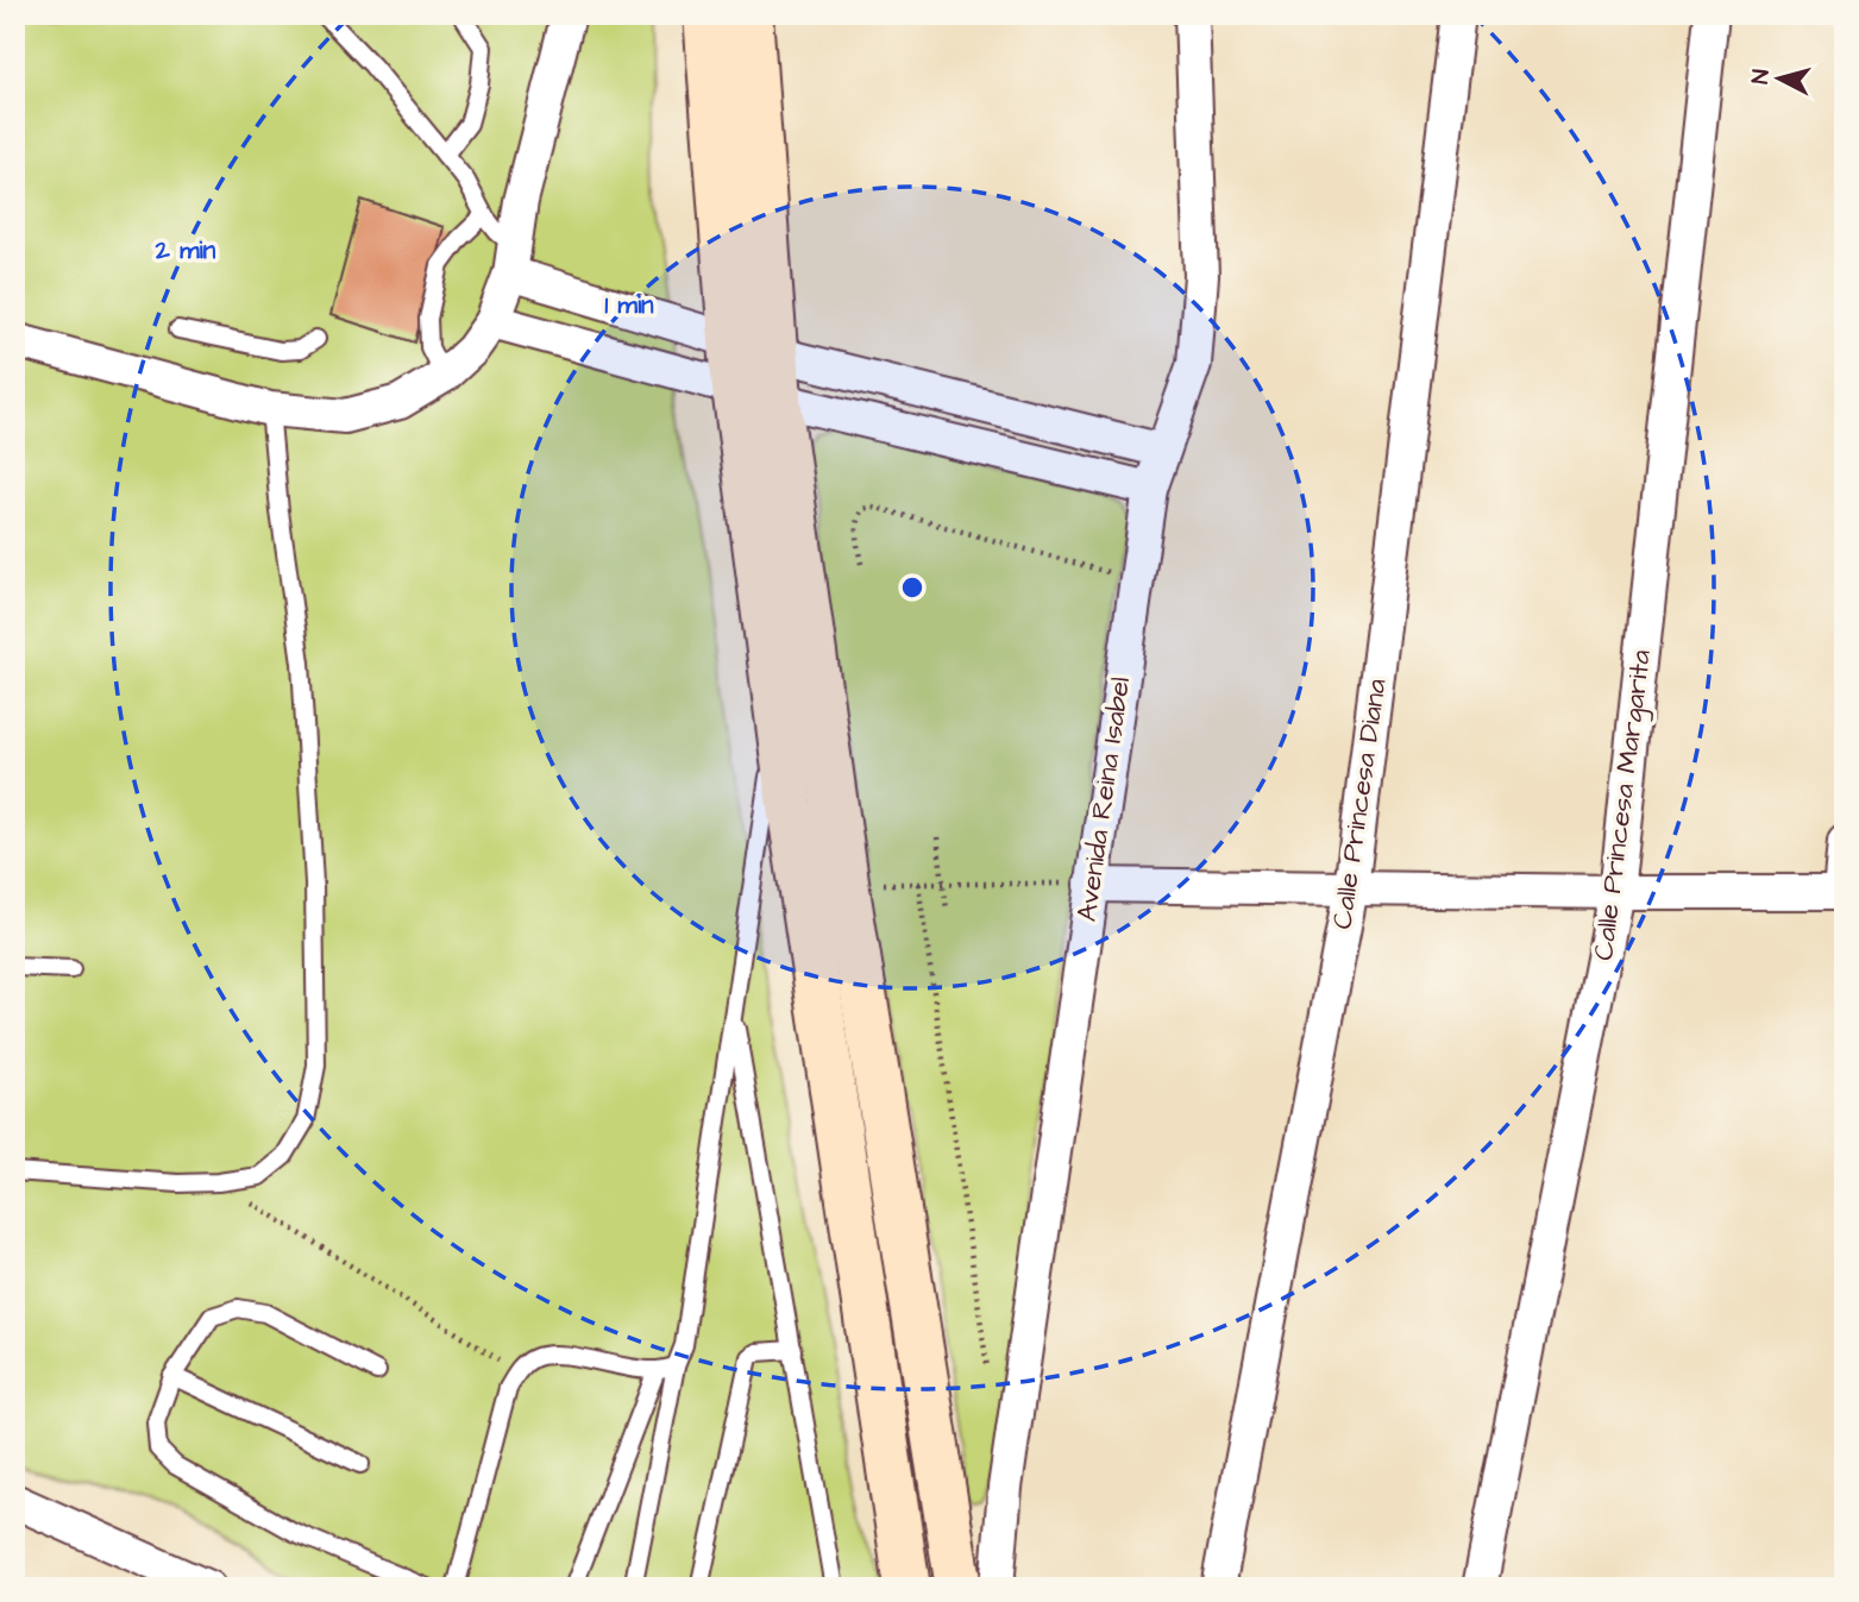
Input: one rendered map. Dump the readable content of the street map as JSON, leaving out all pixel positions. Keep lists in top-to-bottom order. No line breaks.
{"streets":{"street":["Avenida Reina Isabel","Calle Princesa Diana","Calle Princesa Margarita"]},"north":"left","rings":["2 min","1 min"]}
